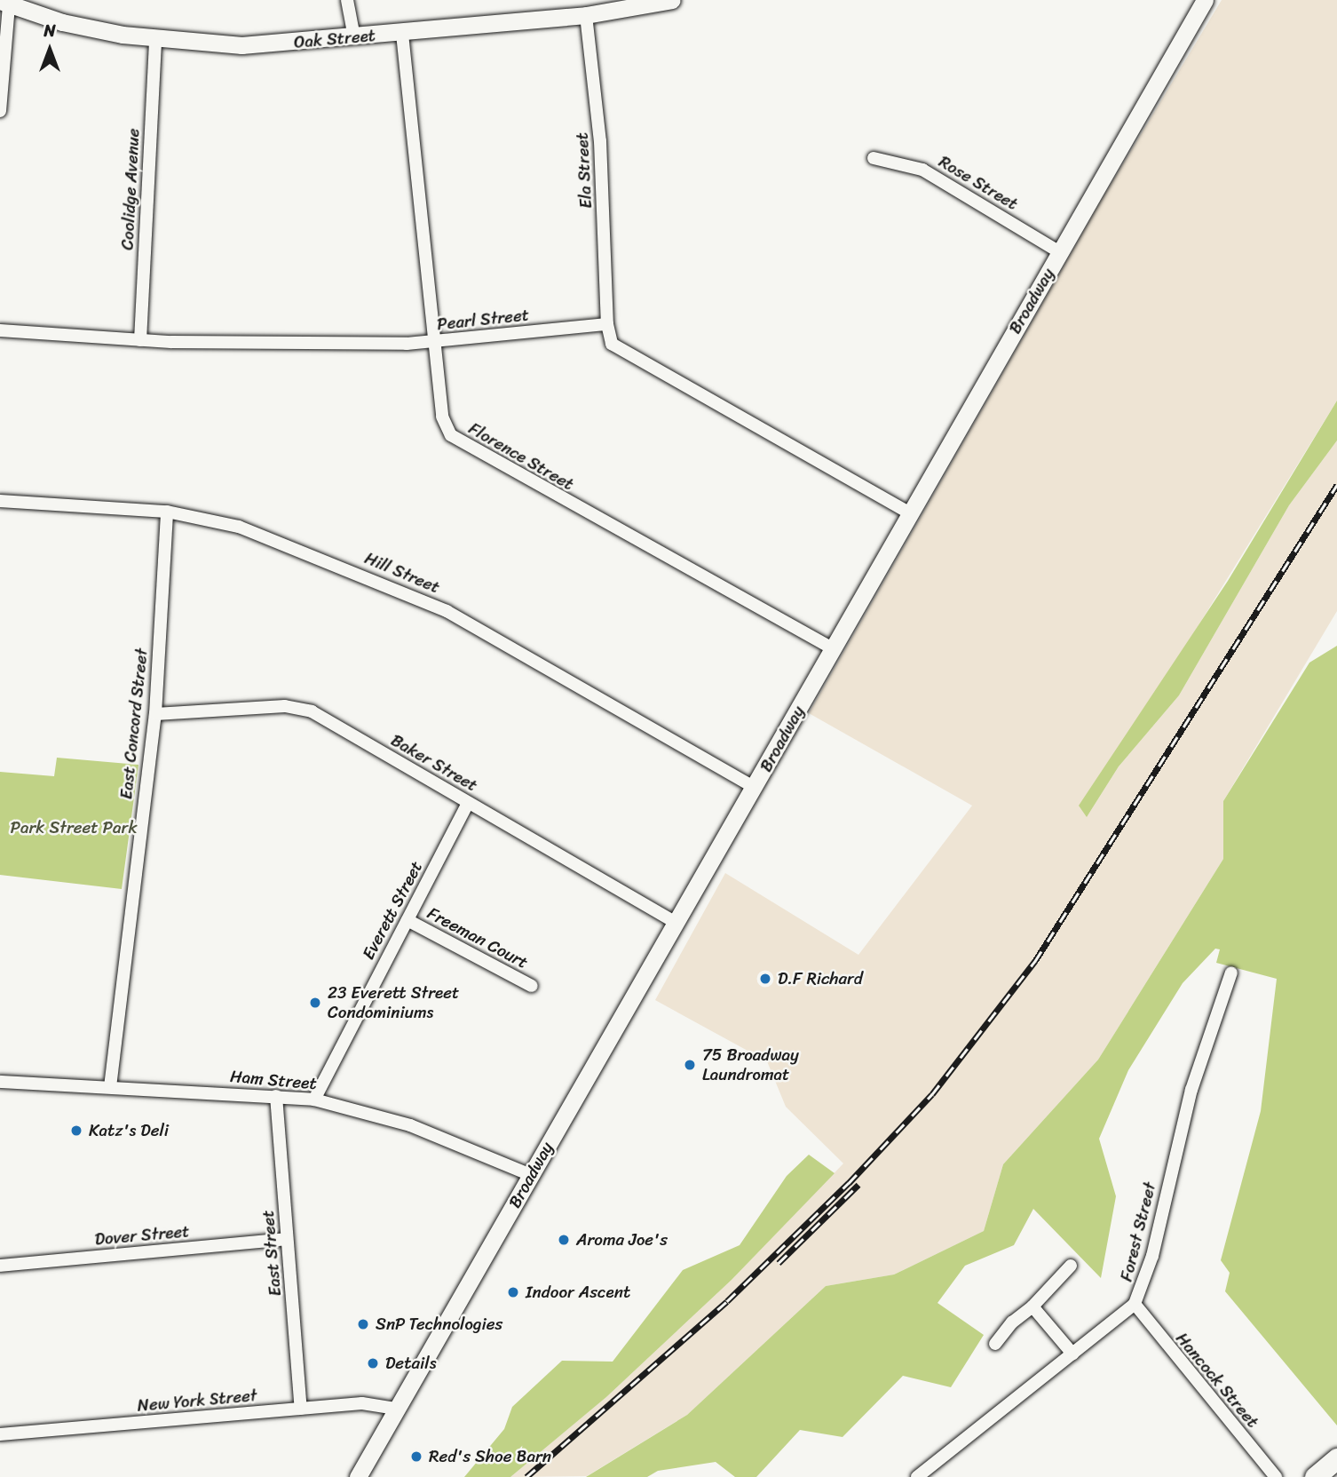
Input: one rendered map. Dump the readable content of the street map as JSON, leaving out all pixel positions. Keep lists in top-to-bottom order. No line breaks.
{"streets":{"street":["Oak Street","Ela Street","Rose Street","Coolidge Avenue","Broadway","Pearl Street","Florence Street","Hill Street","East Concord Street","Baker Street","Everett Street","Freeman Court","Ham Street","Forest Street","Dover Street","East Street","Hancock Street","New York Street"]},"crossings":[["Oak Street","Ela Street"],["Oak Street","Coolidge Avenue"],["Oak Street","Florence Street"],["Ela Street","Pearl Street"],["Rose Street","Broadway"],["Coolidge Avenue","Pearl Street"],["Broadway","Florence Street"],["Broadway","Hill Street"],["Broadway","Baker Street"],["Broadway","Ham Street"],["Broadway","New York Street"],["Pearl Street","Florence Street"],["Hill Street","East Concord Street"],["East Concord Street","Baker Street"],["East Concord Street","Ham Street"],["Baker Street","Everett Street"],["Everett Street","Freeman Court"],["Everett Street","Ham Street"],["Ham Street","East Street"],["Forest Street","Hancock Street"],["Dover Street","East Street"],["East Street","New York Street"]],"parks":["Park Street Park"],"places":["D.F Richard","23 Everett Street Condominiums","75 Broadway Laundromat","Katz's Deli","Aroma Joe's","Indoor Ascent","SnP Technologies","Details","Red's Shoe Barn"],"north":"top"}
